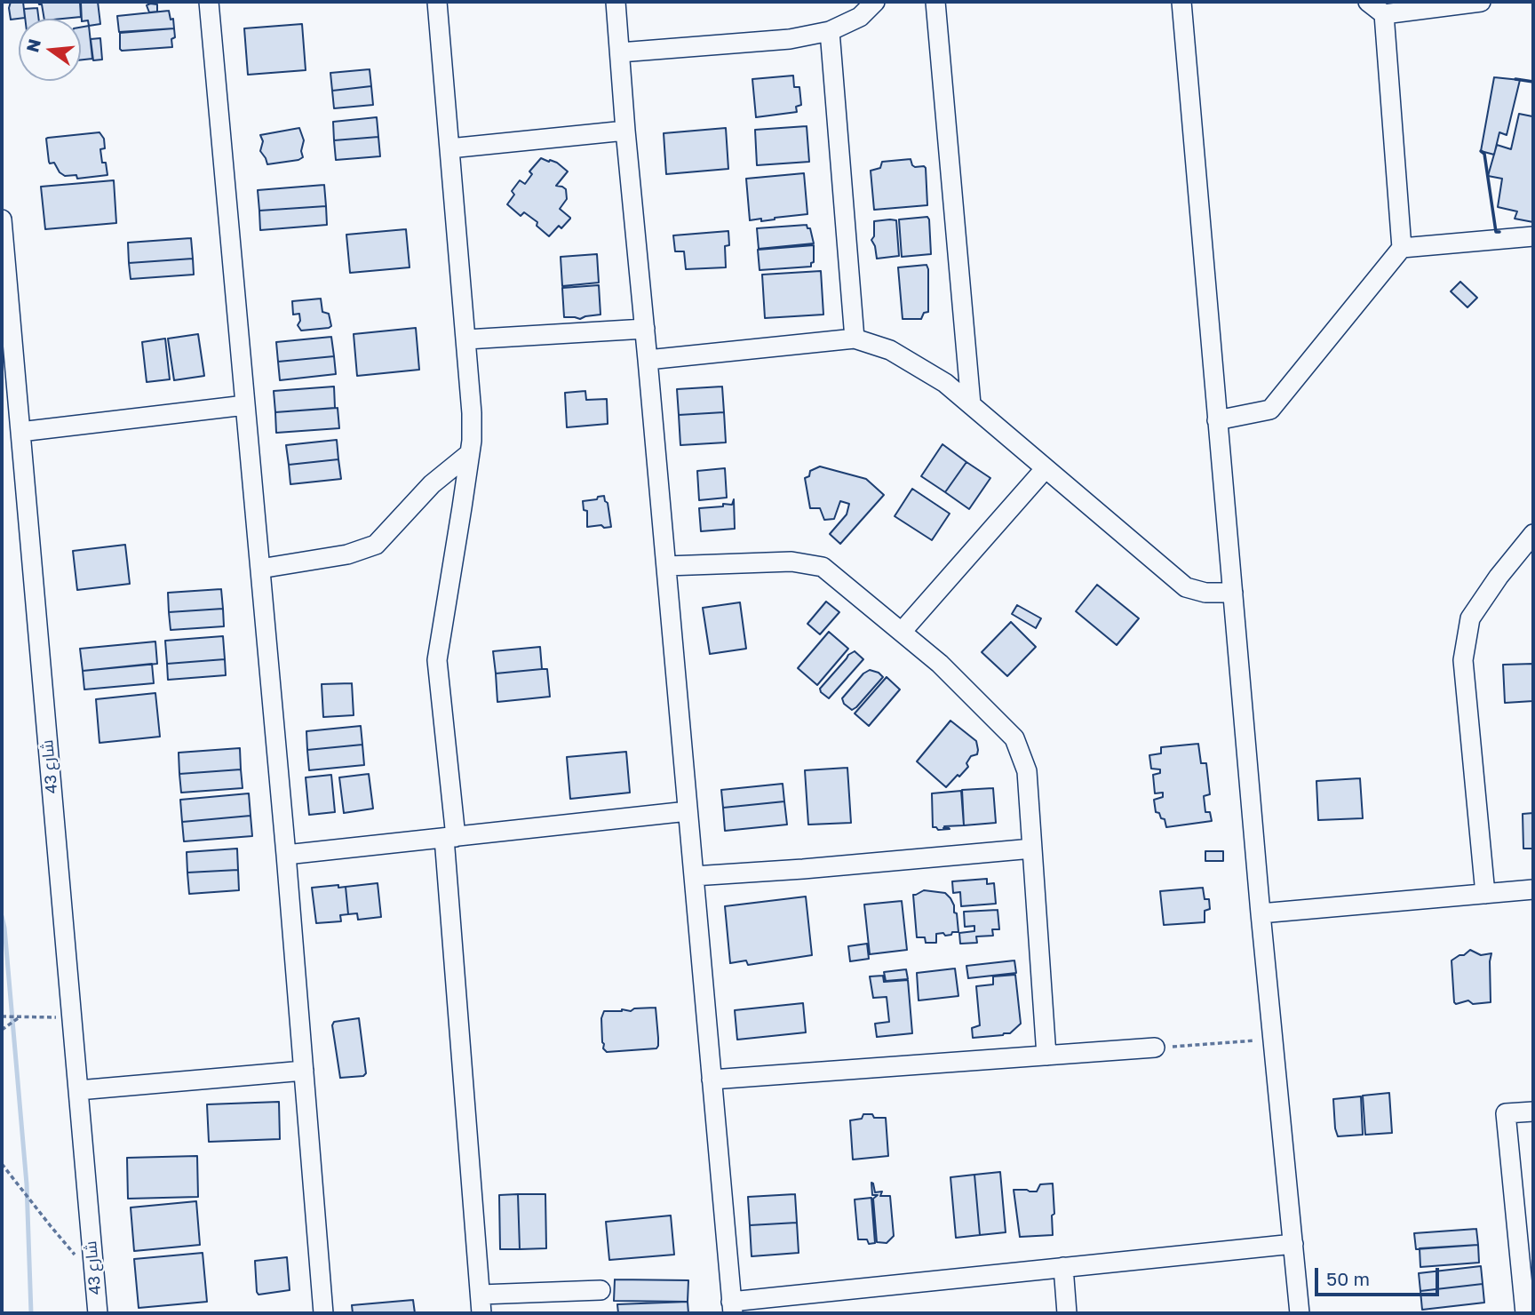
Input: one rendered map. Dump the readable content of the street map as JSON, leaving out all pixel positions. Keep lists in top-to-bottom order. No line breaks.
{"streets":{"street":["شارع 43"]},"scale_bar":"50 m","north":"left"}
